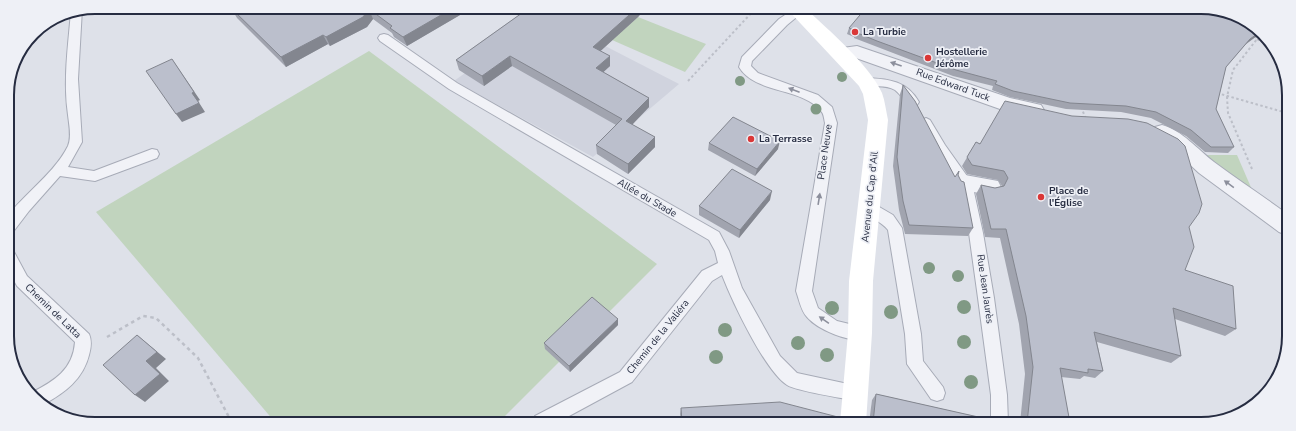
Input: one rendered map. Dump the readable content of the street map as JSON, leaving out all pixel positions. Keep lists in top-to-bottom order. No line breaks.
{"streets":{"street":["Rue Edward Tuck","Avenue du Cap d'Ail"],"lane":["Place Neuve","Allée du Stade","Rue Jean Jaurès","Chemin de Latta","Chemin de la Valiéra"]},"crossings":[["Rue Edward Tuck","Avenue du Cap d'Ail"],["Place Neuve","Avenue du Cap d'Ail"],["Avenue du Cap d'Ail","Allée du Stade"],["Avenue du Cap d'Ail","Rue Jean Jaurès"],["Allée du Stade","Chemin de la Valiéra"]],"one_way":["Rue Edward Tuck"],"places":["La Turbie","Hostellerie Jérôme","La Terrasse","Place de l'Église"]}
